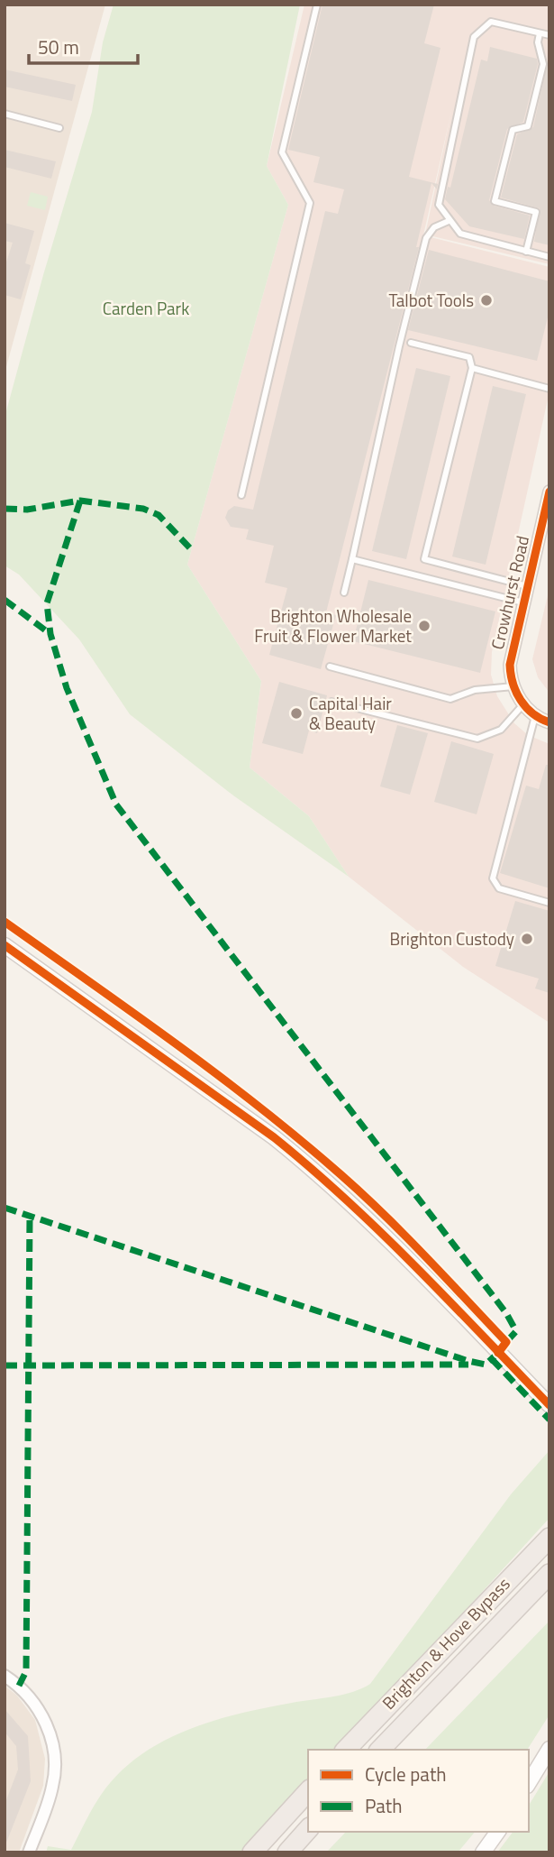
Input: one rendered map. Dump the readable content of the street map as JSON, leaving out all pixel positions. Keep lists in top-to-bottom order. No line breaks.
{"streets":{"highway":["Brighton & Hove Bypass"],"street":["Crowhurst Road"]},"parks":["Carden Park"],"places":["Talbot Tools","Brighton Wholesale Fruit & Flower Market","Capital Hair & Beauty","Brighton Custody"],"legend":["Cycle path","Path"],"scale_bar":"50 m"}
